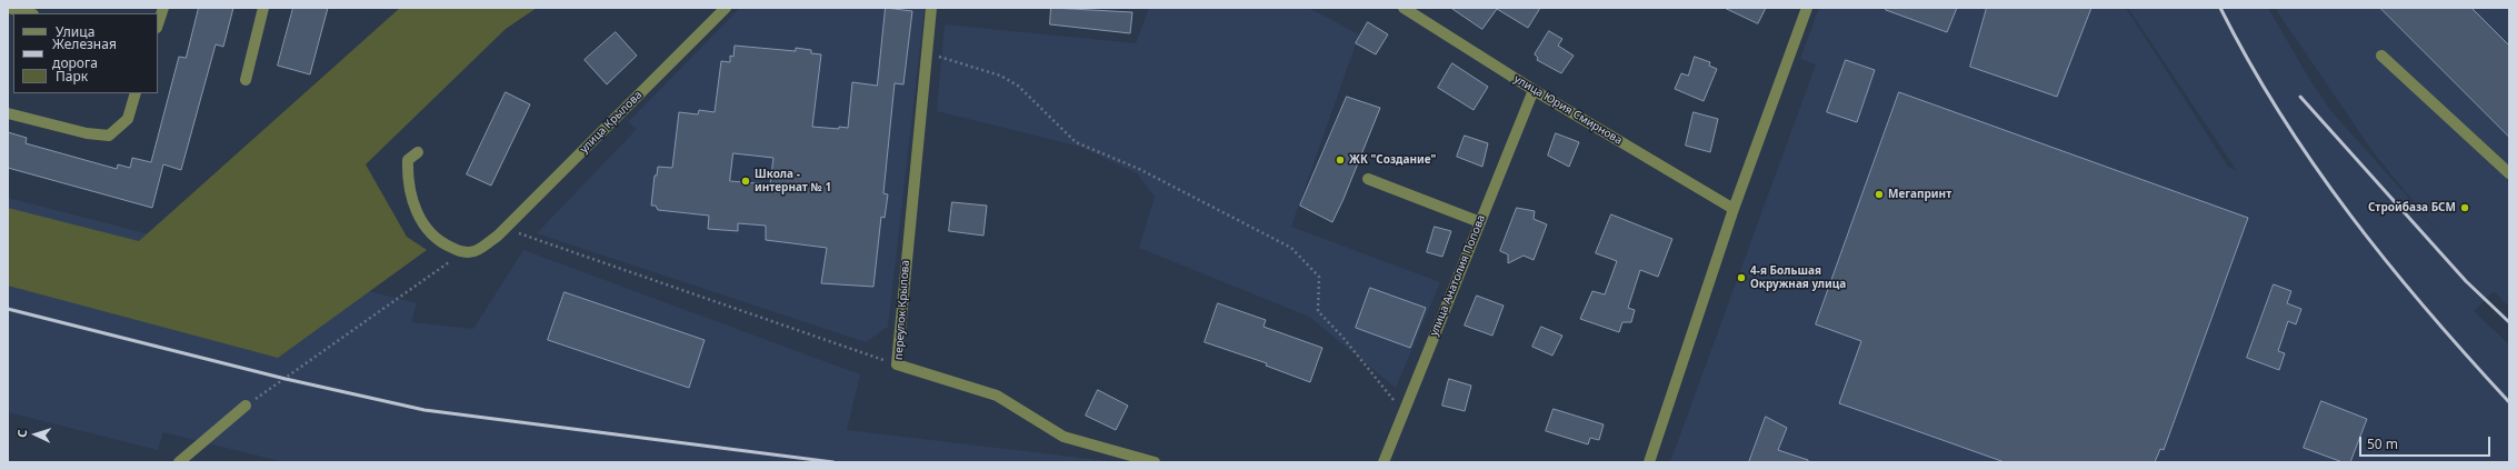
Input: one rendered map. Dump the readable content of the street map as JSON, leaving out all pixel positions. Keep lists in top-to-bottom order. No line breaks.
{"streets":{"street":["улица Юрия Смирнова","улица Крылова","улица Анатолия Попова","переулок Крылова"]},"crossings":[["улица Юрия Смирнова","улица Анатолия Попова"]],"places":["ЖК \"Создание\"","Школа - интернат № 1","Мегапринт","Стройбаза БСМ","4-я Большая Окружная улица"],"legend":["Улица","Железная дорога","Парк"],"scale_bar":"50 m","north":"left"}
